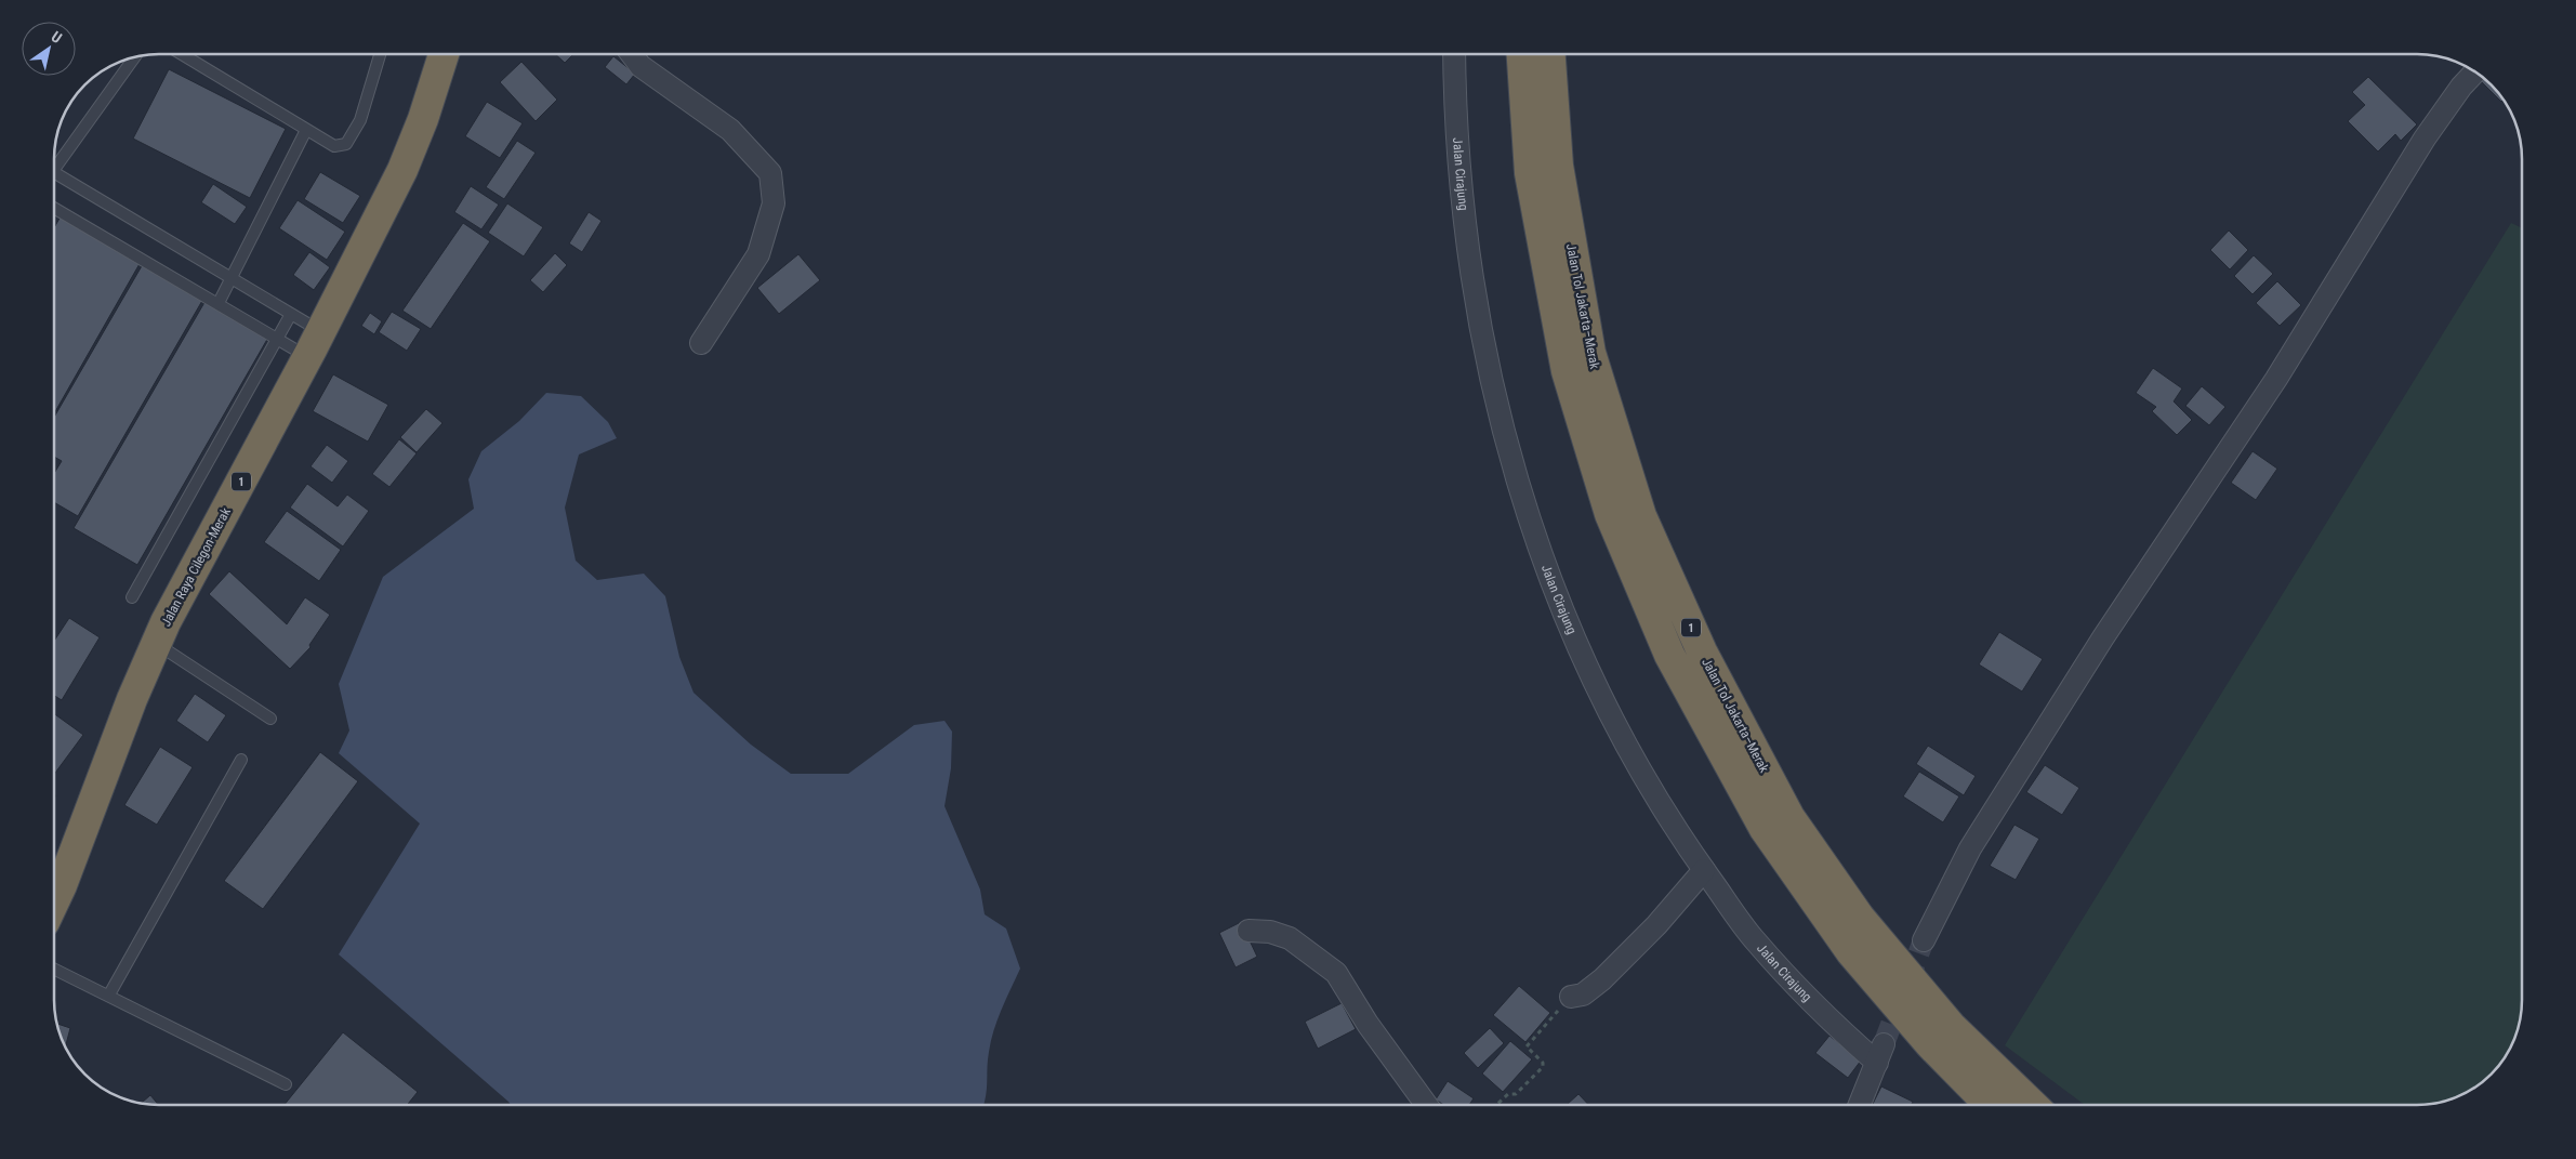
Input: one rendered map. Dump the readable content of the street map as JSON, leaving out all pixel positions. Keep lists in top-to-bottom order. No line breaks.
{"streets":{"highway":["Jalan Tol Jakarta–Merak","1","Jalan Raya Cilegon-Merak"],"street":["Jalan Cirajung"]},"north":"top right"}
